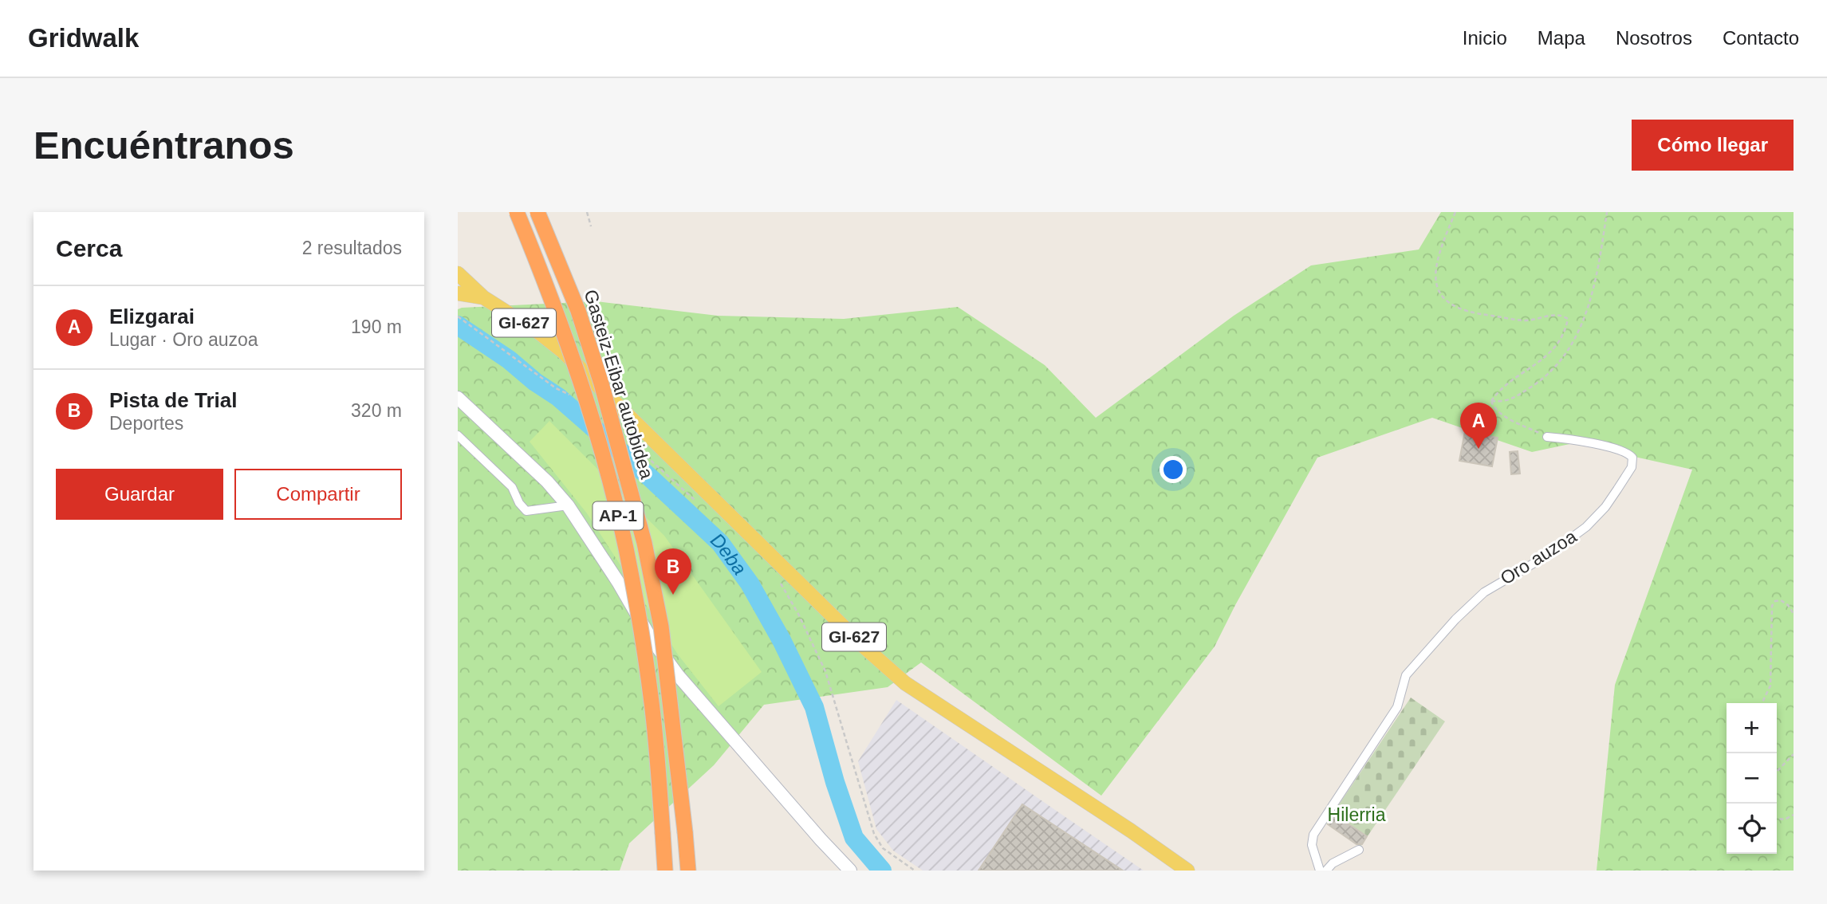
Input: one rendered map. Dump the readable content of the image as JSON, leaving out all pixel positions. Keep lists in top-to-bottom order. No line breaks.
{"streets":{"highway":["Gasteiz-Eibar autobidea","AP-1"],"main road":["GI-627"],"street":["Oro auzoa"]},"water":["Deba"],"parks":["Hilerria"],"page":{"header":"Gridwalk","nav":["Inicio","Mapa","Nosotros","Contacto"],"buttons":["Cómo llegar",["Guardar","Compartir"]],"title":"Encuéntranos","heading":["Cerca","2 resultados"],"list":[{"mark":"A","name":"Elizgarai","note":"Lugar · Oro auzoa","value":"190 m"},{"mark":"B","name":"Pista de Trial","note":"Deportes","value":"320 m"}],"pins":["A","B"],"map_buttons":["+","−"]}}
